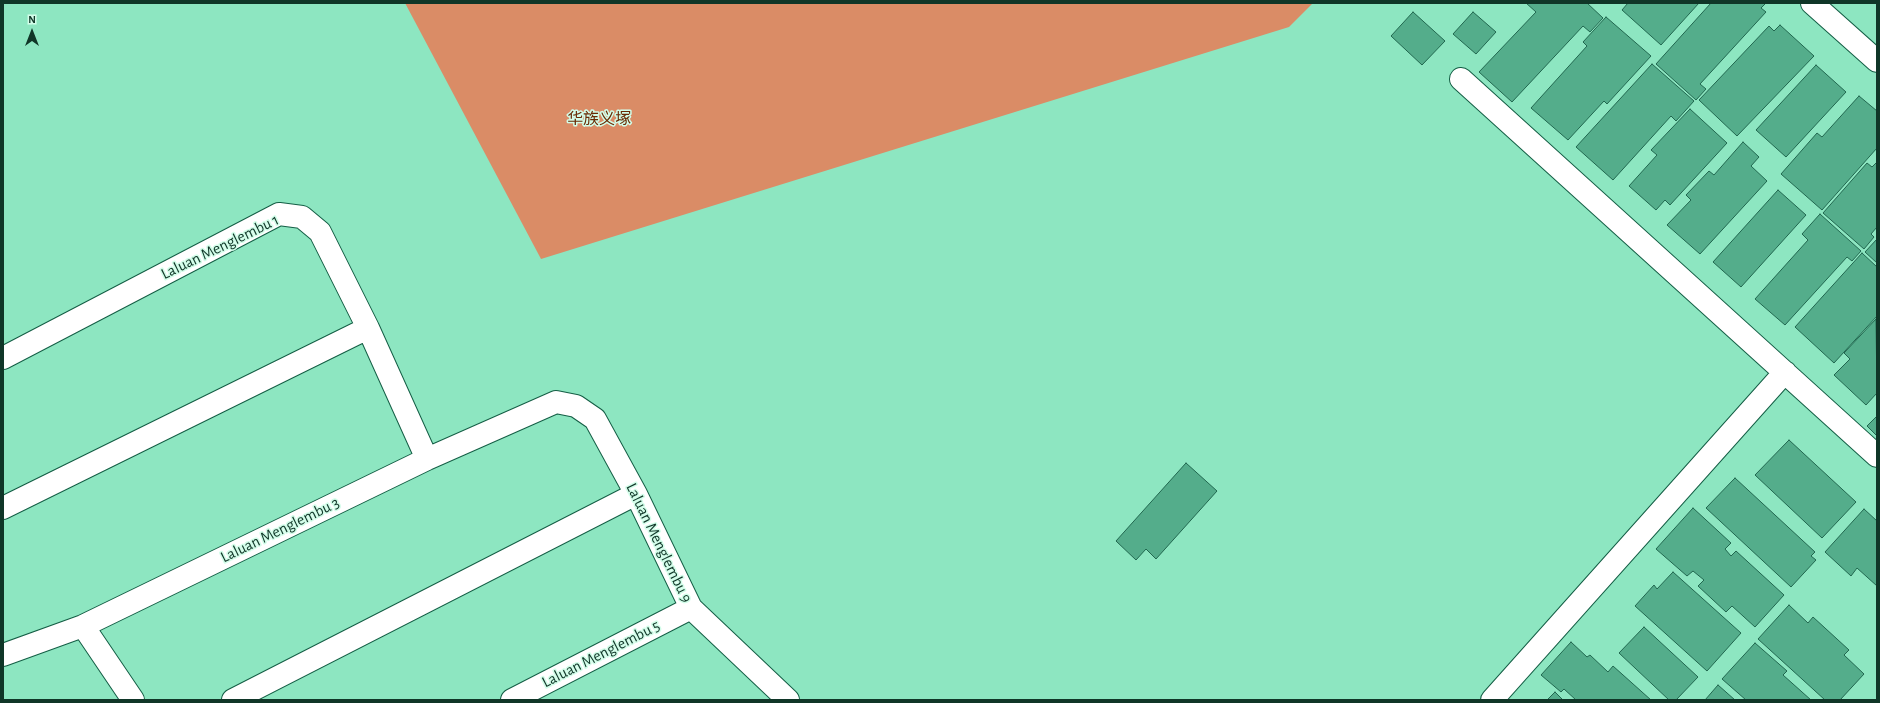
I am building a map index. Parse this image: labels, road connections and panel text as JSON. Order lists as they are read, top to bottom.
{
  "streets": {
    "street": [
      "Laluan Menglembu 1",
      "Laluan Menglembu 3",
      "Laluan Menglembu 9",
      "Laluan Menglembu 5"
    ]
  },
  "crossings": [
    ["Laluan Menglembu 1", "Laluan Menglembu 3"],
    ["Laluan Menglembu 3", "Laluan Menglembu 9"],
    ["Laluan Menglembu 9", "Laluan Menglembu 5"]
  ],
  "parks": ["华族义塚"],
  "north": "top"
}
